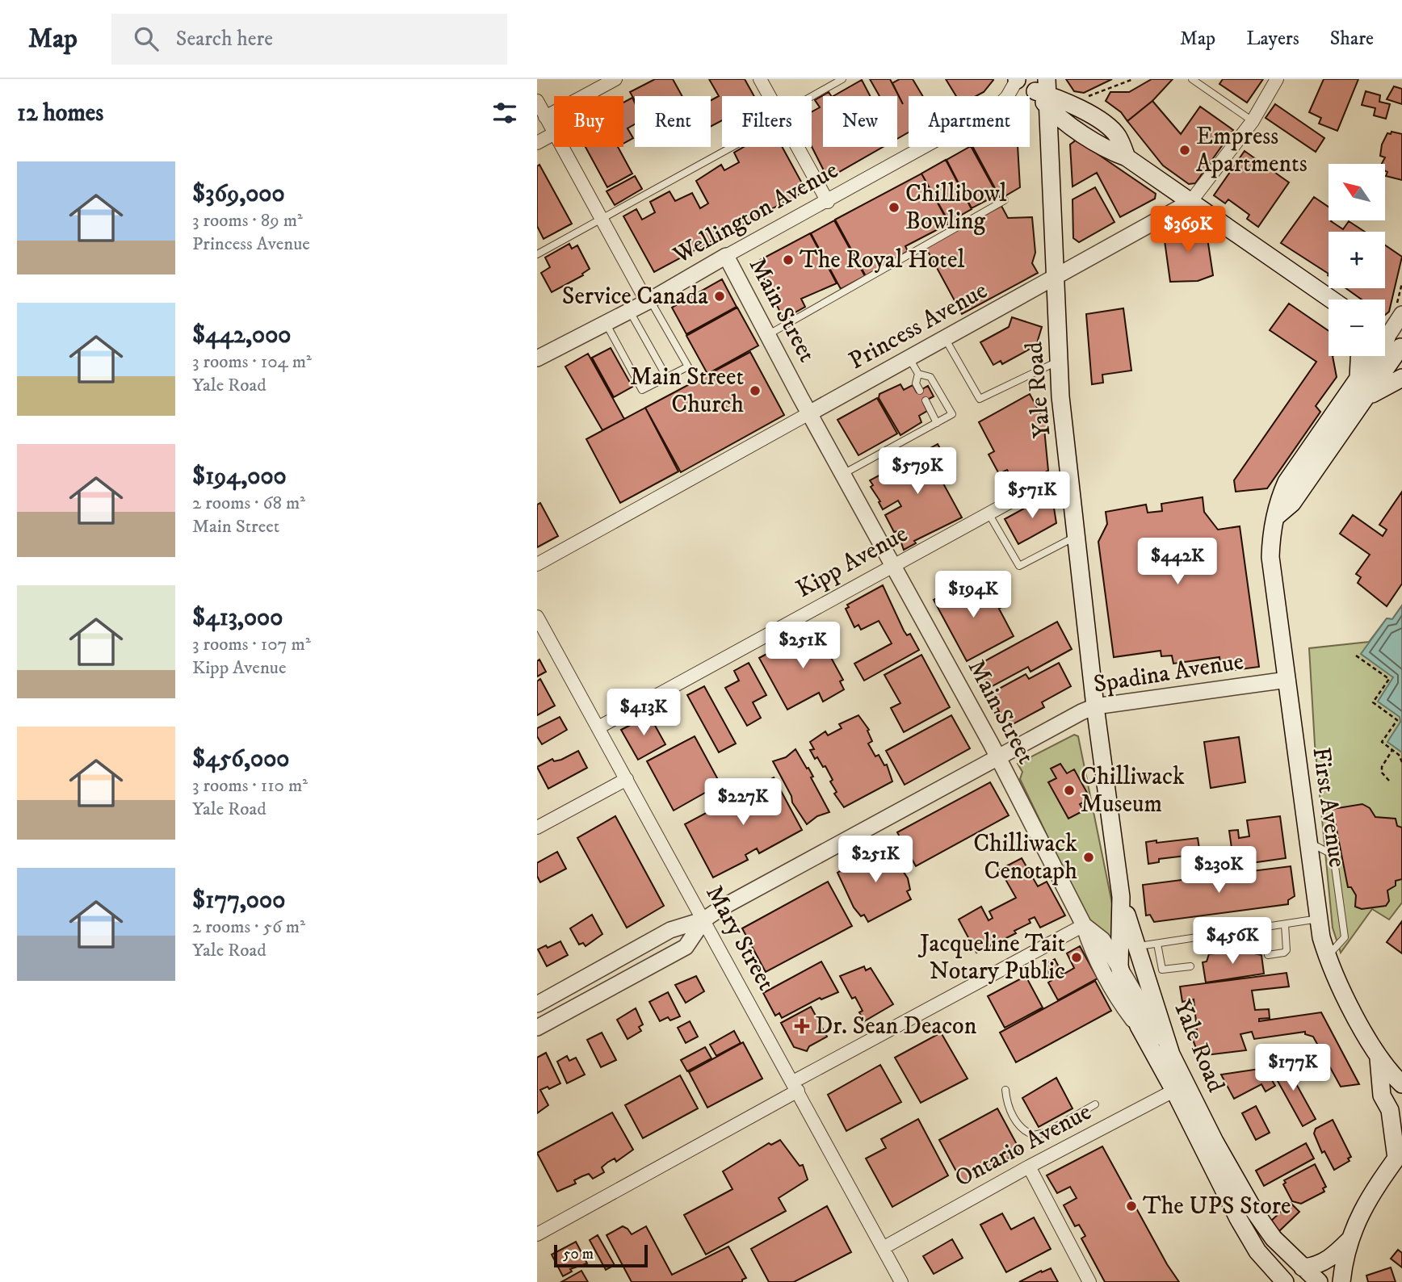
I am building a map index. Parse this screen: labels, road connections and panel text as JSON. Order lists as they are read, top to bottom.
{
  "streets": {
    "main road": ["Yale Road", "First Avenue"],
    "street": [
      "Wellington Avenue",
      "Main Street",
      "Princess Avenue",
      "Kipp Avenue",
      "Spadina Avenue",
      "Mary Street",
      "Ontario Avenue"
    ]
  },
  "crossings": [
    ["Wellington Avenue", "Main Street"],
    ["Main Street", "Princess Avenue"],
    ["Main Street", "Yale Road"],
    ["Main Street", "Kipp Avenue"],
    ["Main Street", "Spadina Avenue"],
    ["Princess Avenue", "Yale Road"],
    ["Yale Road", "Kipp Avenue"],
    ["Yale Road", "Spadina Avenue"],
    ["Yale Road", "Ontario Avenue"],
    ["Kipp Avenue", "Mary Street"],
    ["Spadina Avenue", "First Avenue"],
    ["Spadina Avenue", "Mary Street"],
    ["Mary Street", "Ontario Avenue"]
  ],
  "places": {
    "other": [
      "Empress Apartments",
      "Chillibowl Bowling",
      "The Royal Hotel",
      "Service Canada",
      "Main Street Church",
      "Chilliwack Museum",
      "Chilliwack Cenotaph",
      "Jacqueline Tait Notary Public",
      "The UPS Store"
    ],
    "health": ["Dr. Sean Deacon"]
  },
  "scale_bar": "50 m",
  "north": "top left",
  "page": {
    "header": "Map",
    "search": "Search here",
    "nav": ["Map", "Layers", "Share"],
    "heading": "12 homes",
    "chip": [
      "Buy",
      "Rent",
      "Filters",
      "New",
      "Apartment"
    ],
    "list": [
      {
        "name": "$369,000",
        "note": "3 rooms · 89 m² · Princess Avenue"
      },
      {
        "name": "$442,000",
        "note": "3 rooms · 104 m² · Yale Road"
      },
      {
        "name": "$194,000",
        "note": "2 rooms · 68 m² · Main Street"
      },
      {
        "name": "$413,000",
        "note": "3 rooms · 107 m² · Kipp Avenue"
      },
      {
        "name": "$456,000",
        "note": "3 rooms · 110 m² · Yale Road"
      },
      {
        "name": "$177,000",
        "note": "2 rooms · 56 m² · Yale Road"
      }
    ],
    "map_buttons": ["+", "−"],
    "price": [
      "$369K",
      "$579K",
      "$571K",
      "$442K",
      "$194K",
      "$251K",
      "$413K",
      "$227K",
      "$251K",
      "$230K",
      "$456K",
      "$177K"
    ],
    "scale": "50 m"
  }
}
